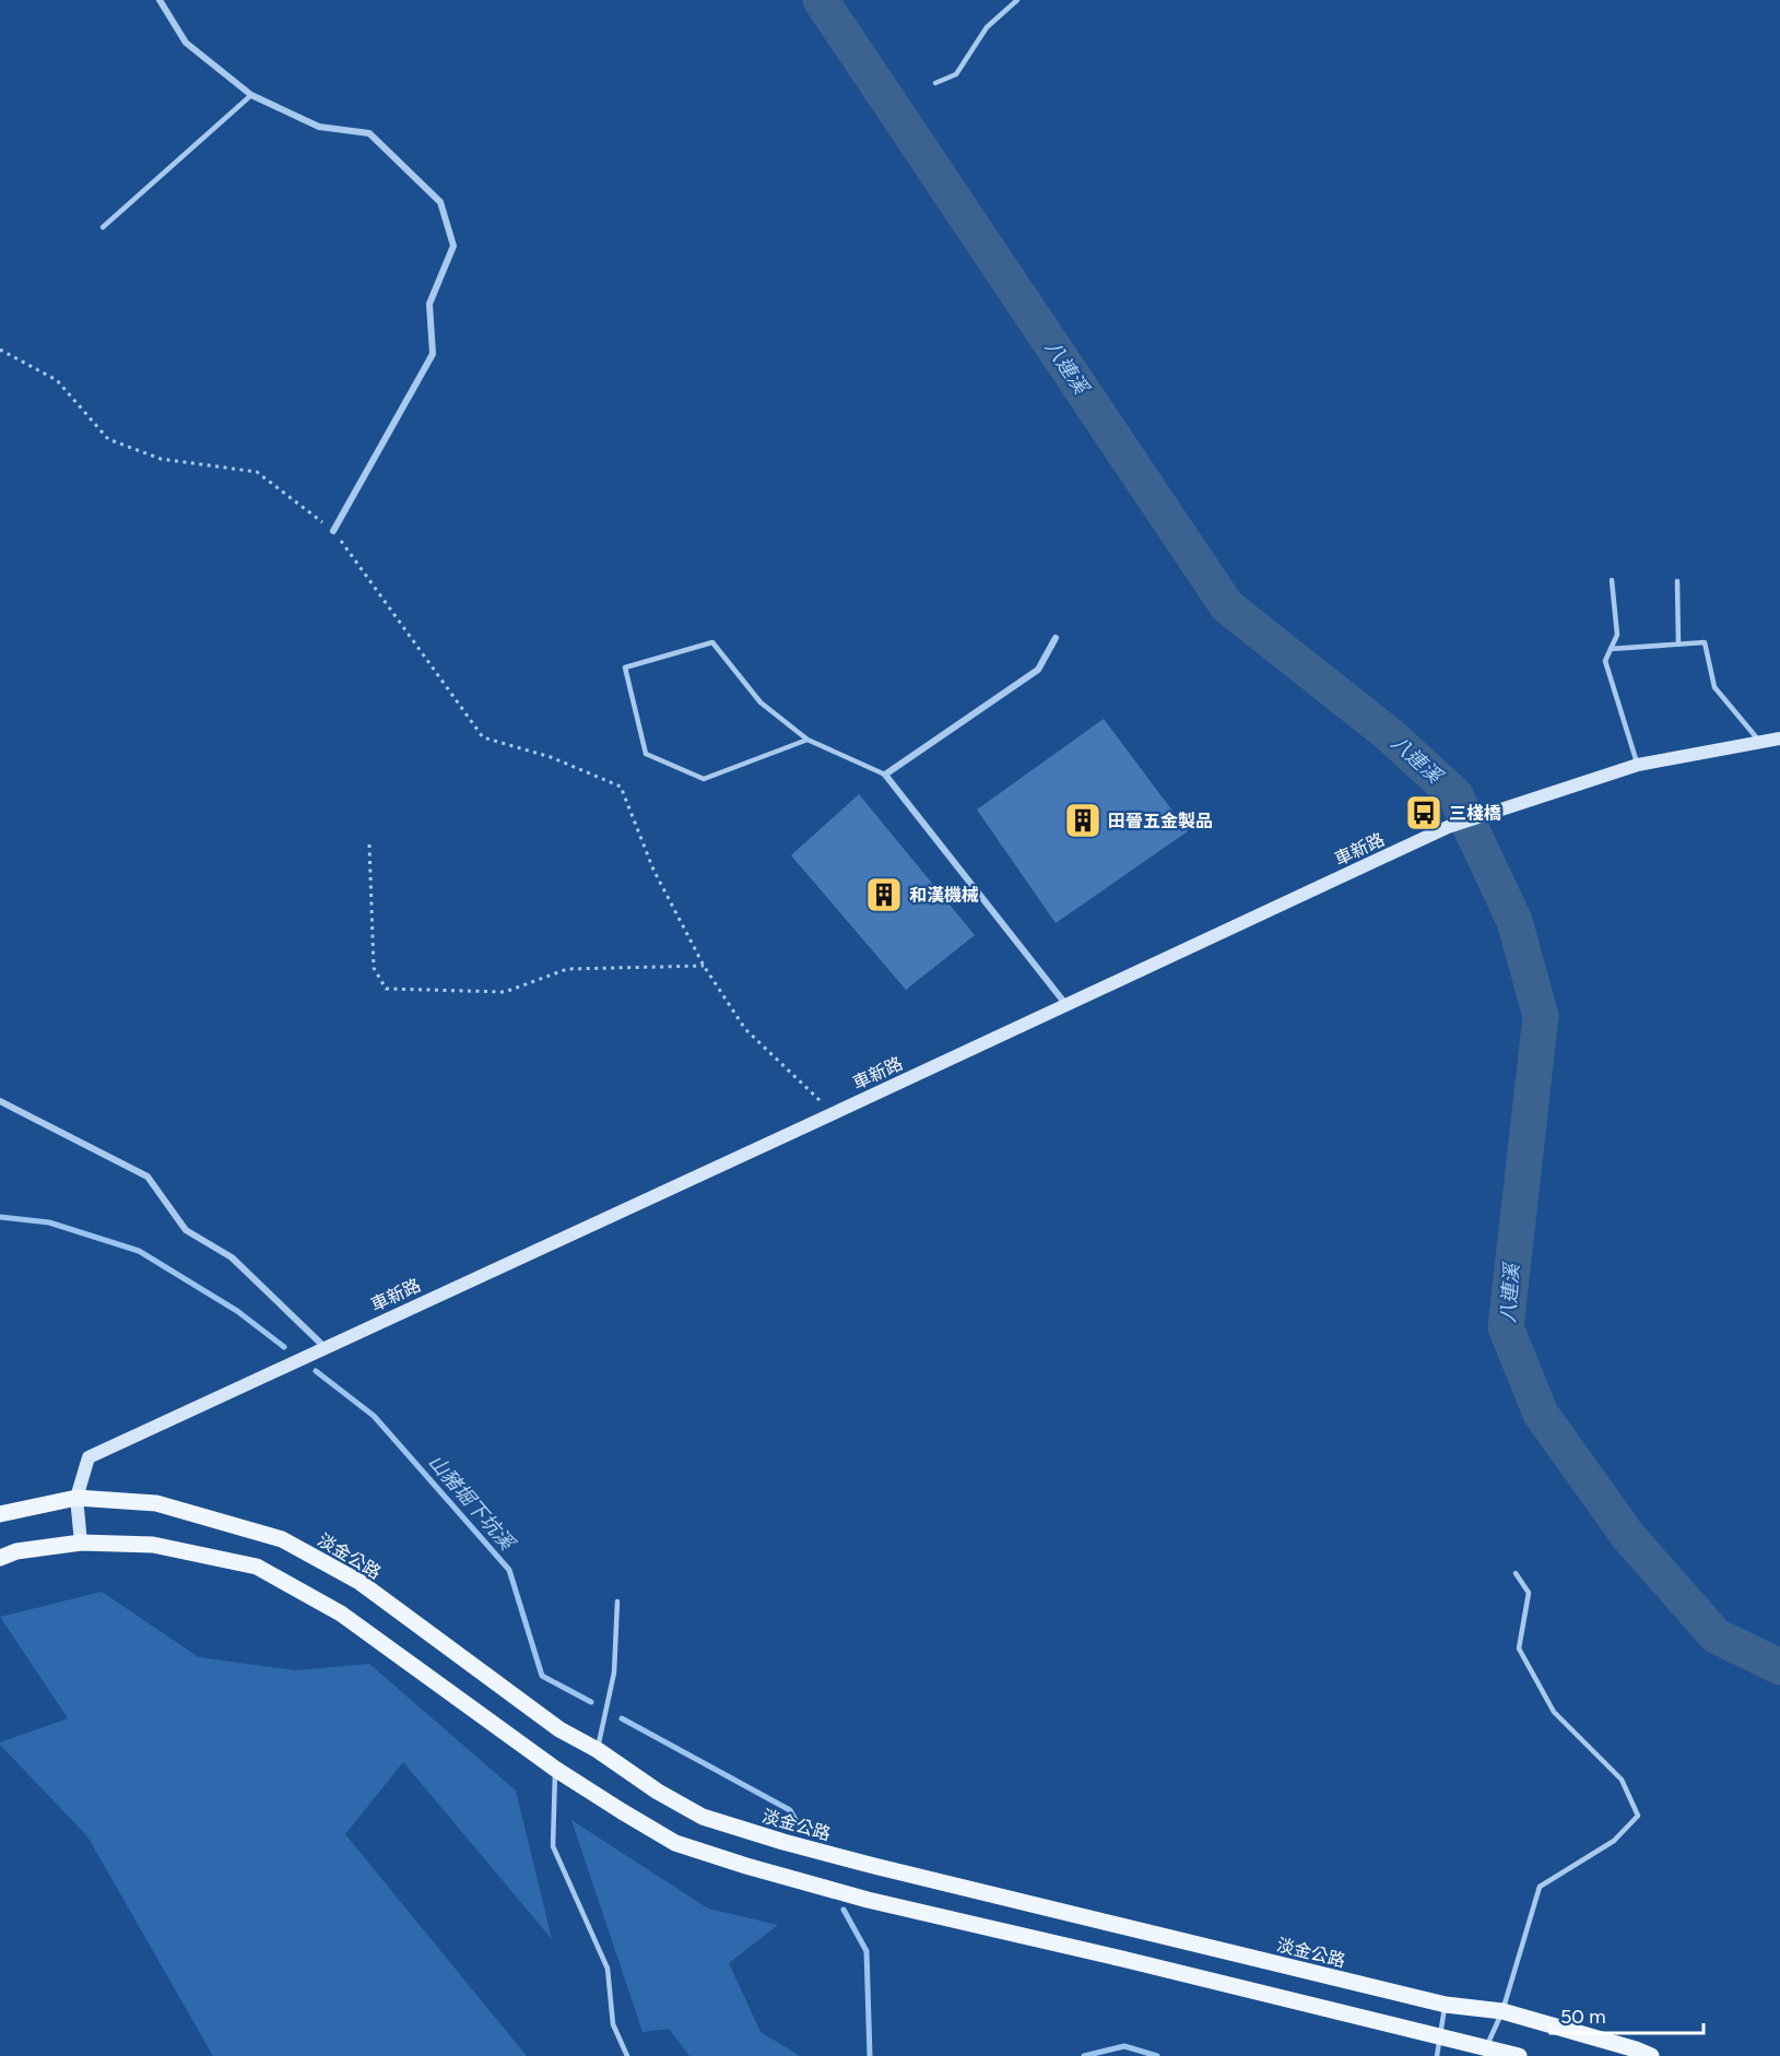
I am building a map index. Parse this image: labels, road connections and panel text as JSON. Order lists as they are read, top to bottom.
{
  "streets": {
    "main road": ["淡金公路"],
    "street": ["車新路"]
  },
  "crossings": [
    ["車新路", "淡金公路"]
  ],
  "water": ["八連溪", "山豬堀下坑溪"],
  "places": {
    "bus stop": ["三棧橋"],
    "building": ["田晉五金製品", "和漢機械"]
  },
  "scale_bar": "50 m"
}
